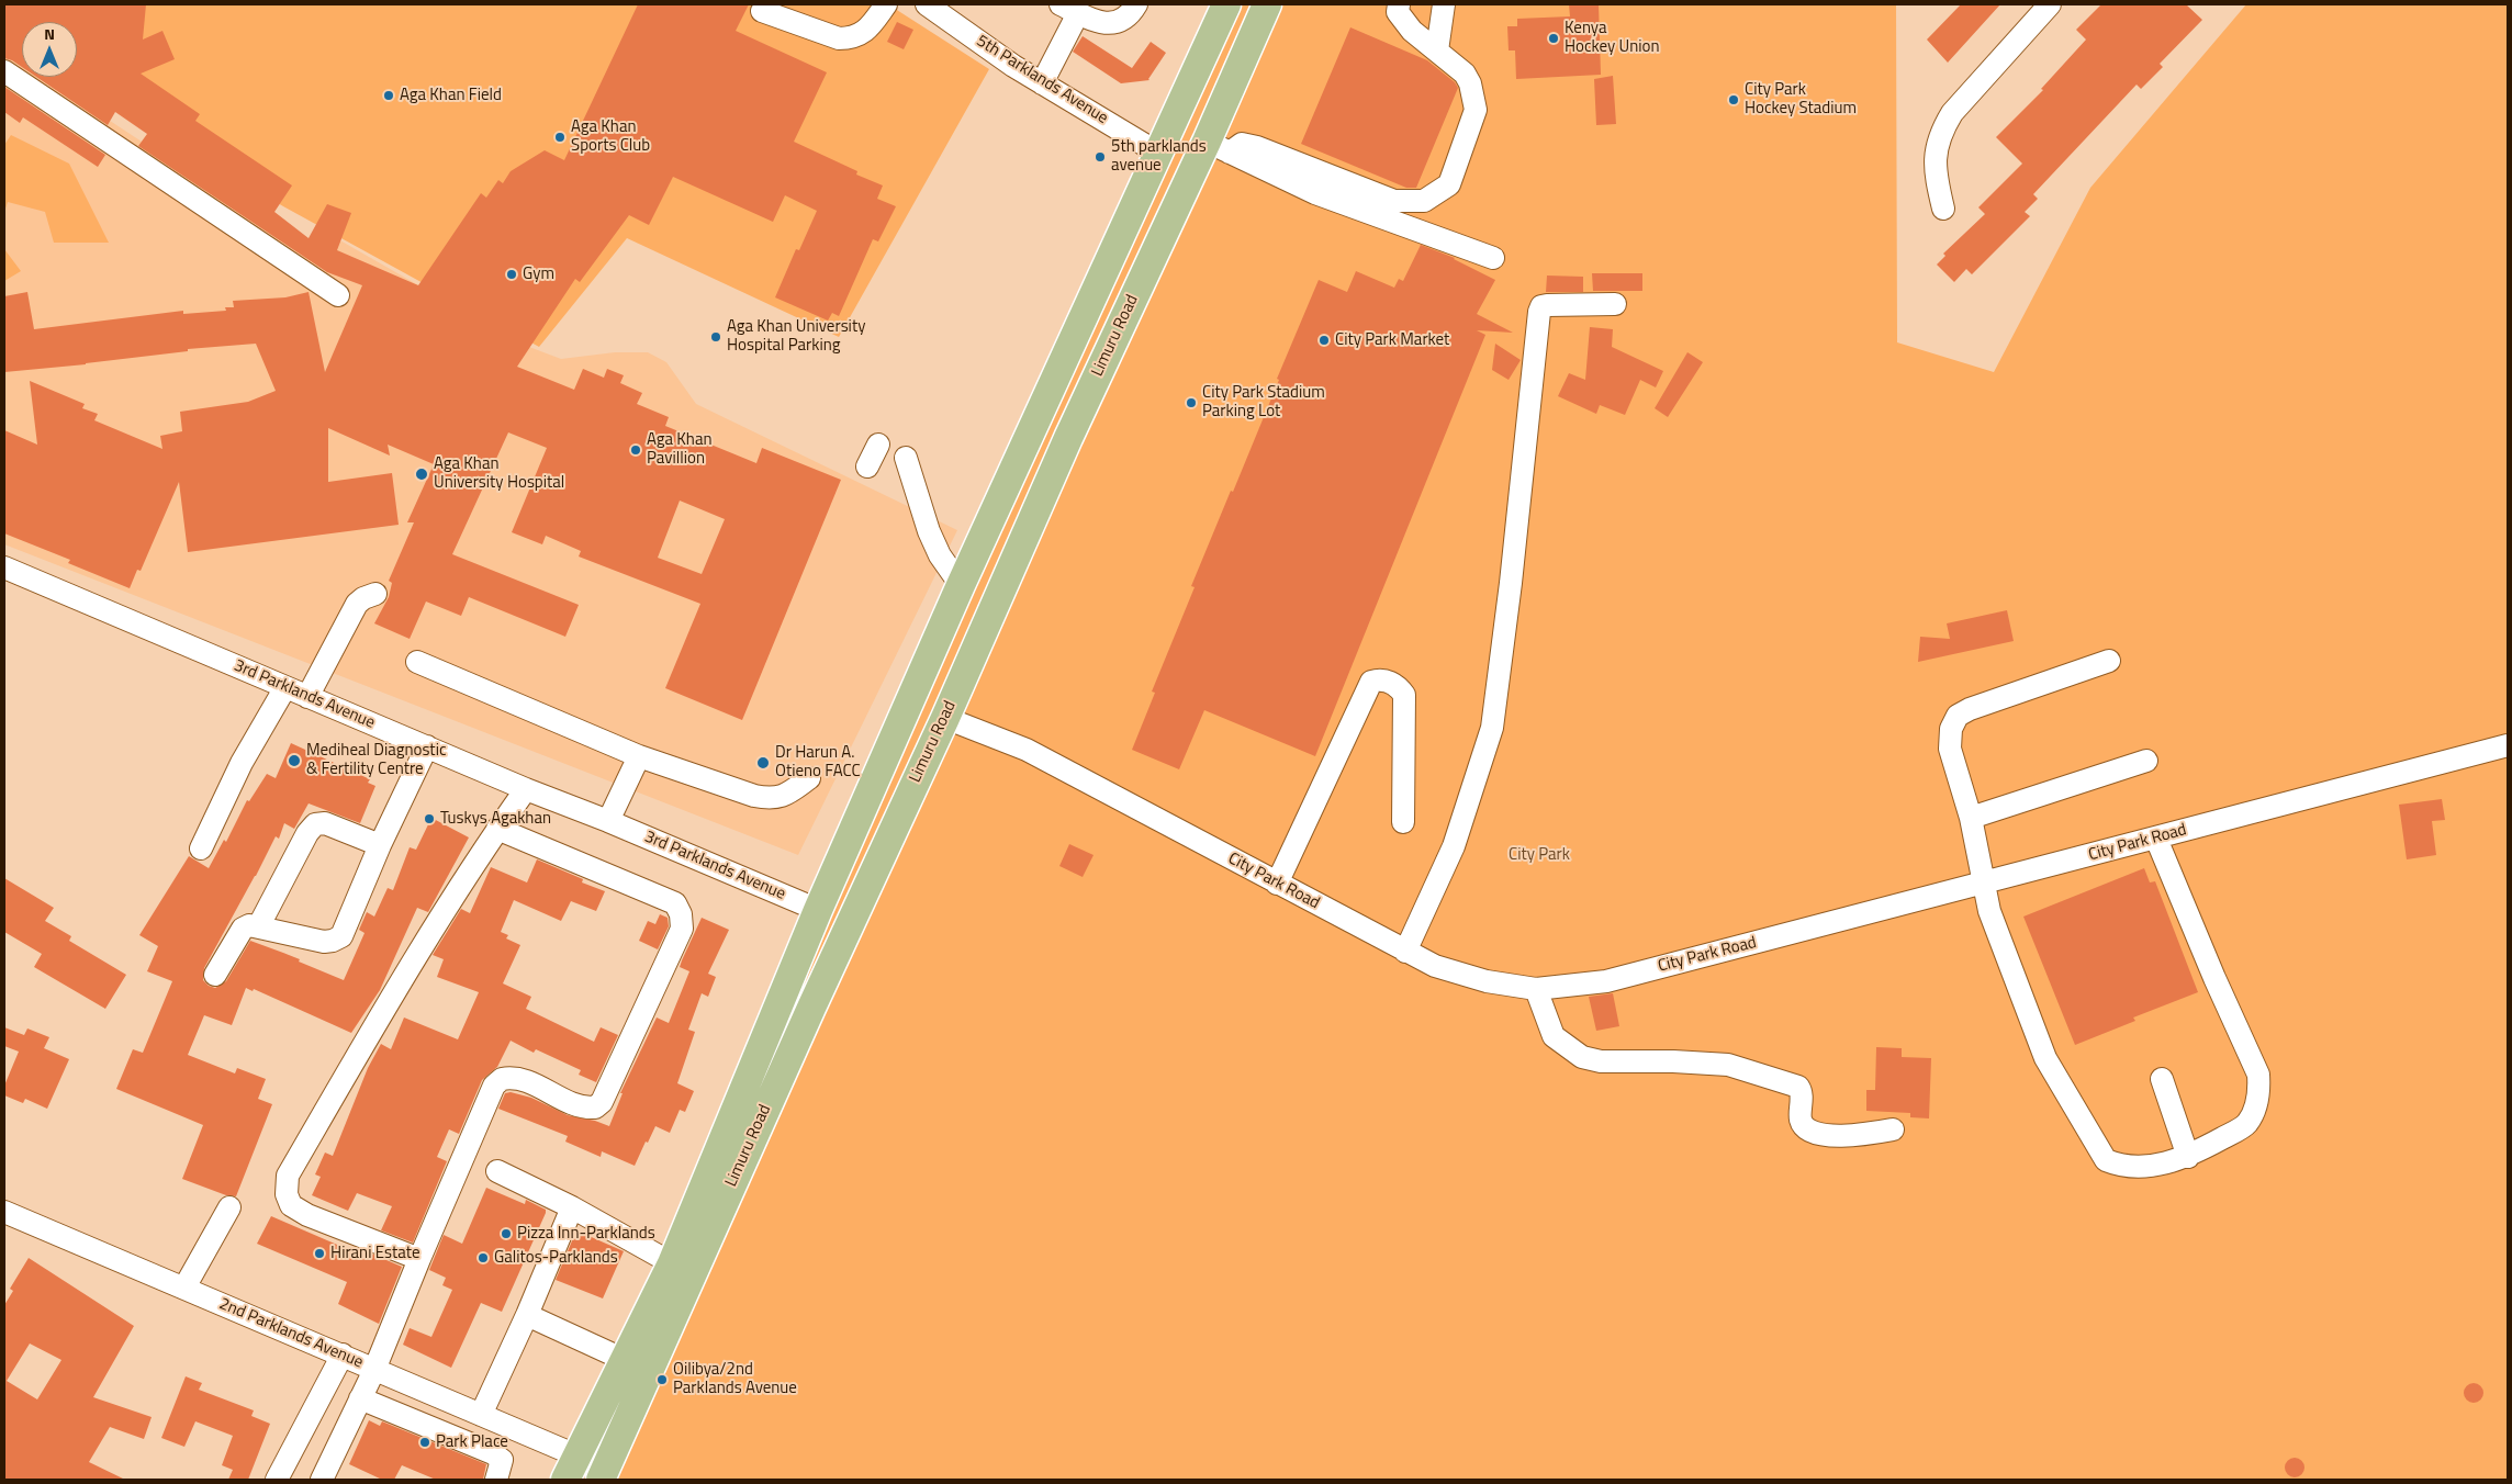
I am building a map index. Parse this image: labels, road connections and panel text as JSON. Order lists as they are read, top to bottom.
{
  "streets": {
    "main road": ["Limuru Road"],
    "street": [
      "5th Parklands Avenue",
      "3rd Parklands Avenue",
      "City Park Road",
      "2nd Parklands Avenue"
    ]
  },
  "crossings": [
    ["5th Parklands Avenue", "Limuru Road"],
    ["Limuru Road", "3rd Parklands Avenue"],
    ["Limuru Road", "City Park Road"],
    ["Limuru Road", "2nd Parklands Avenue"]
  ],
  "parks": ["City Park"],
  "places": [
    "Kenya Hockey Union",
    "Aga Khan Field",
    "City Park Hockey Stadium",
    "Aga Khan Sports Club",
    "5th parklands avenue",
    "Gym",
    "Aga Khan University Hospital Parking",
    "City Park Market",
    "City Park Stadium Parking Lot",
    "Aga Khan Pavillion",
    "Aga Khan University Hospital",
    "Mediheal Diagnostic & Fertility Centre",
    "Dr Harun A. Otieno FACC",
    "Tuskys Agakhan",
    "Pizza Inn-Parklands",
    "Hirani Estate",
    "Galitos-Parklands",
    "Oilibya/2nd Parklands Avenue",
    "Park Place"
  ],
  "north": "top"
}
